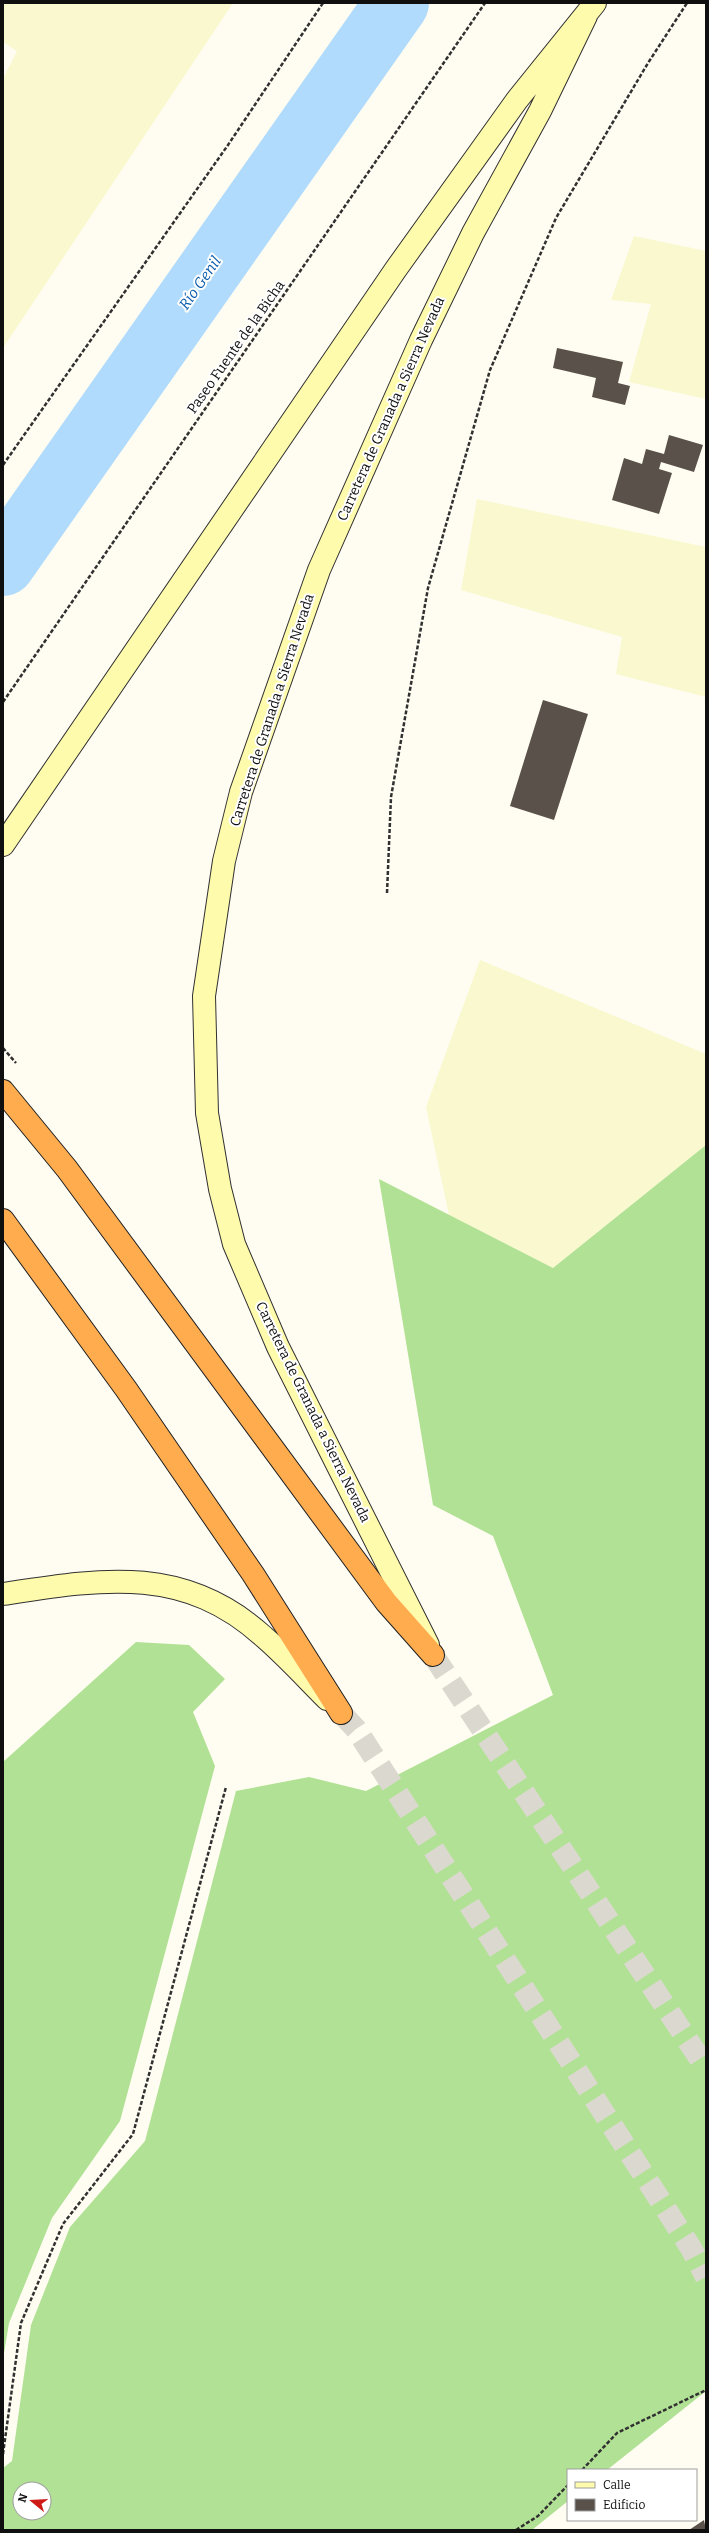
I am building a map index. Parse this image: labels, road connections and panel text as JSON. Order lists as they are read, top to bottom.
{
  "streets": {
    "main road": ["Carretera de Granada a Sierra Nevada"],
    "path": ["Paseo Fuente de la Bicha"]
  },
  "water": ["Río Genil"],
  "legend": ["Calle", "Edificio"],
  "north": "left"
}
